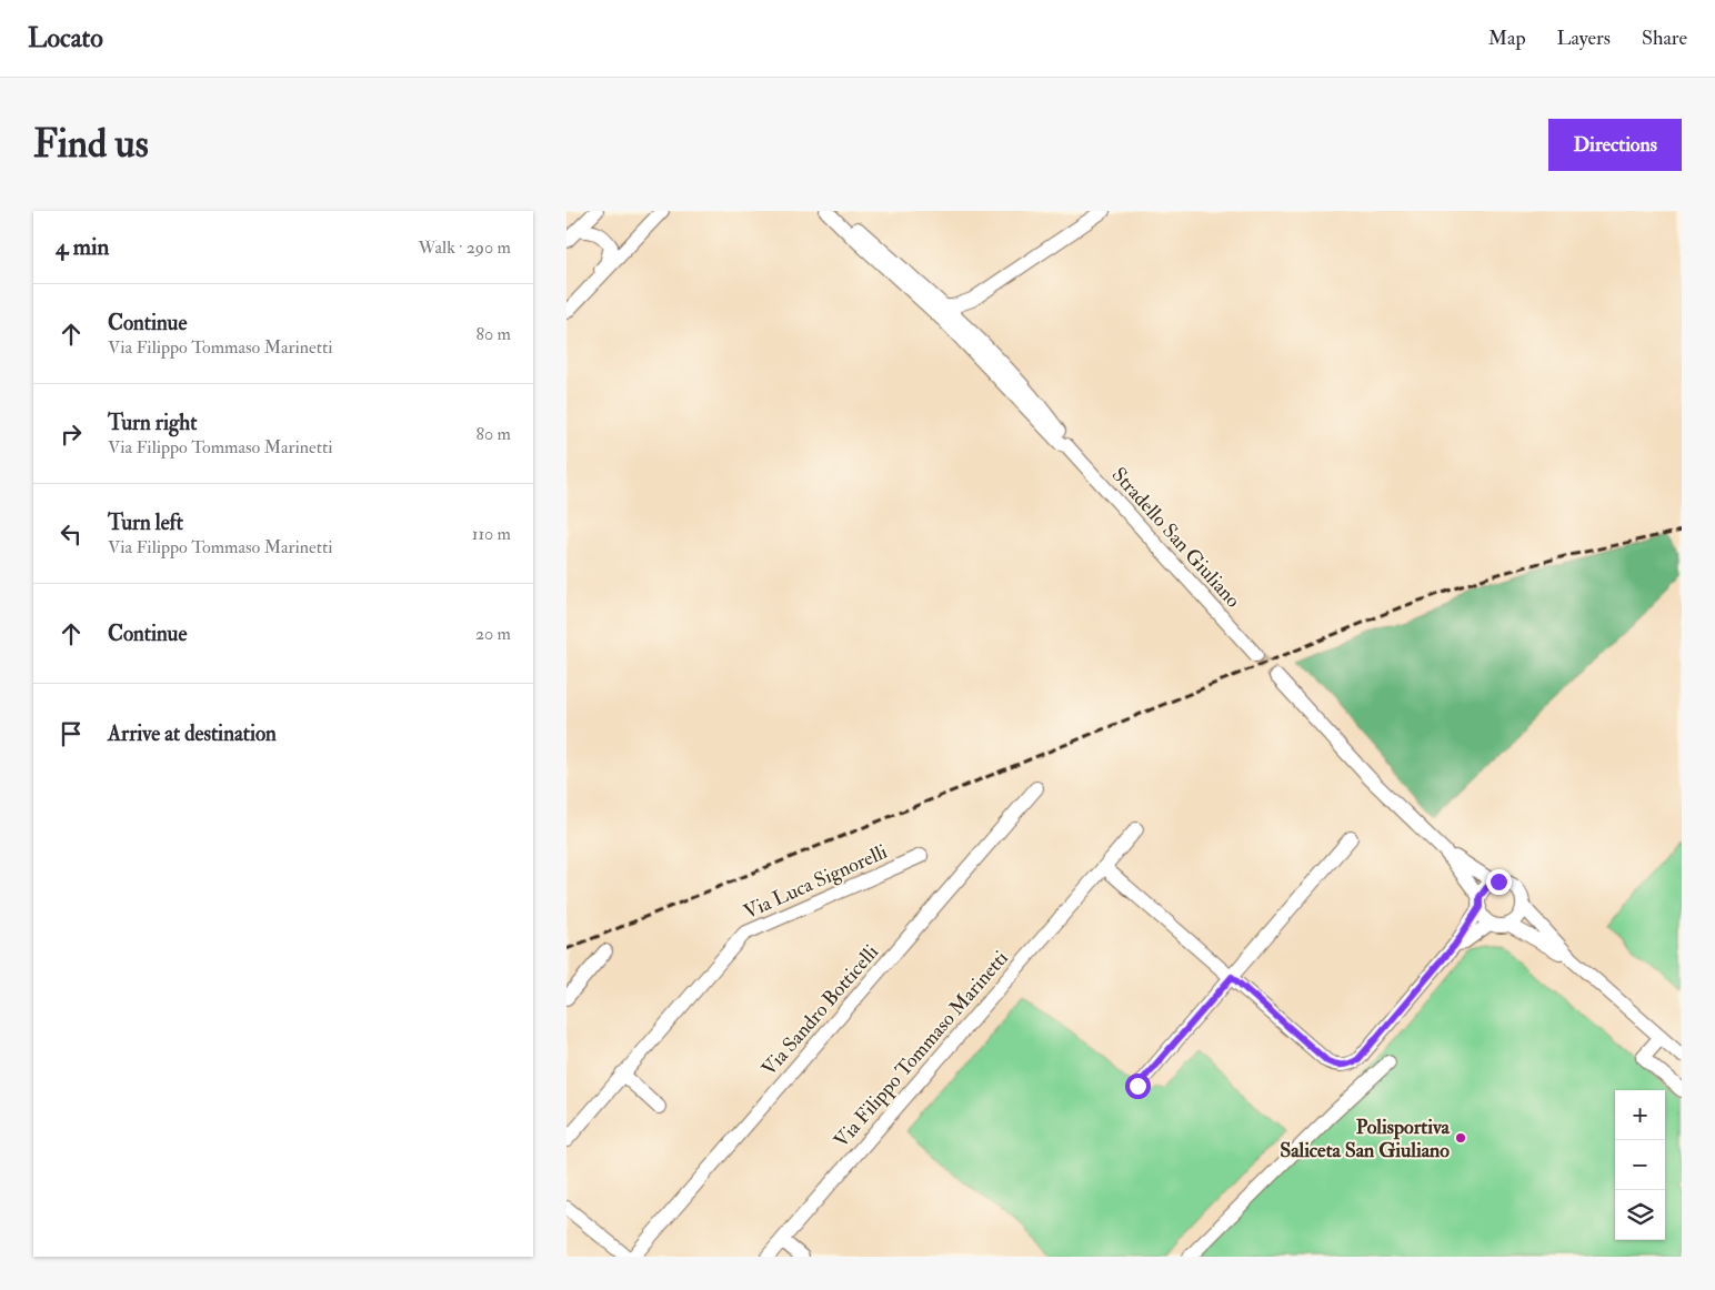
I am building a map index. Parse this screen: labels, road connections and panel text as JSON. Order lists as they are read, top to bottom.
{
  "streets": {
    "street": [
      "Stradello San Giuliano",
      "Via Luca Signorelli",
      "Via Sandro Botticelli",
      "Via Filippo Tommaso Marinetti"
    ]
  },
  "places": ["Polisportiva Saliceta San Giuliano"],
  "page": {
    "header": "Locato",
    "nav": ["Map", "Layers", "Share"],
    "buttons": "Directions",
    "title": "Find us",
    "heading": ["4 min", "Walk · 290 m"],
    "list": [
      ["Continue", "Via Filippo Tommaso Marinetti", "80 m"],
      ["Turn right", "Via Filippo Tommaso Marinetti", "80 m"],
      ["Turn left", "Via Filippo Tommaso Marinetti", "110 m"],
      ["Continue", "20 m"],
      "Arrive at destination"
    ],
    "map_buttons": ["+", "−"]
  }
}
